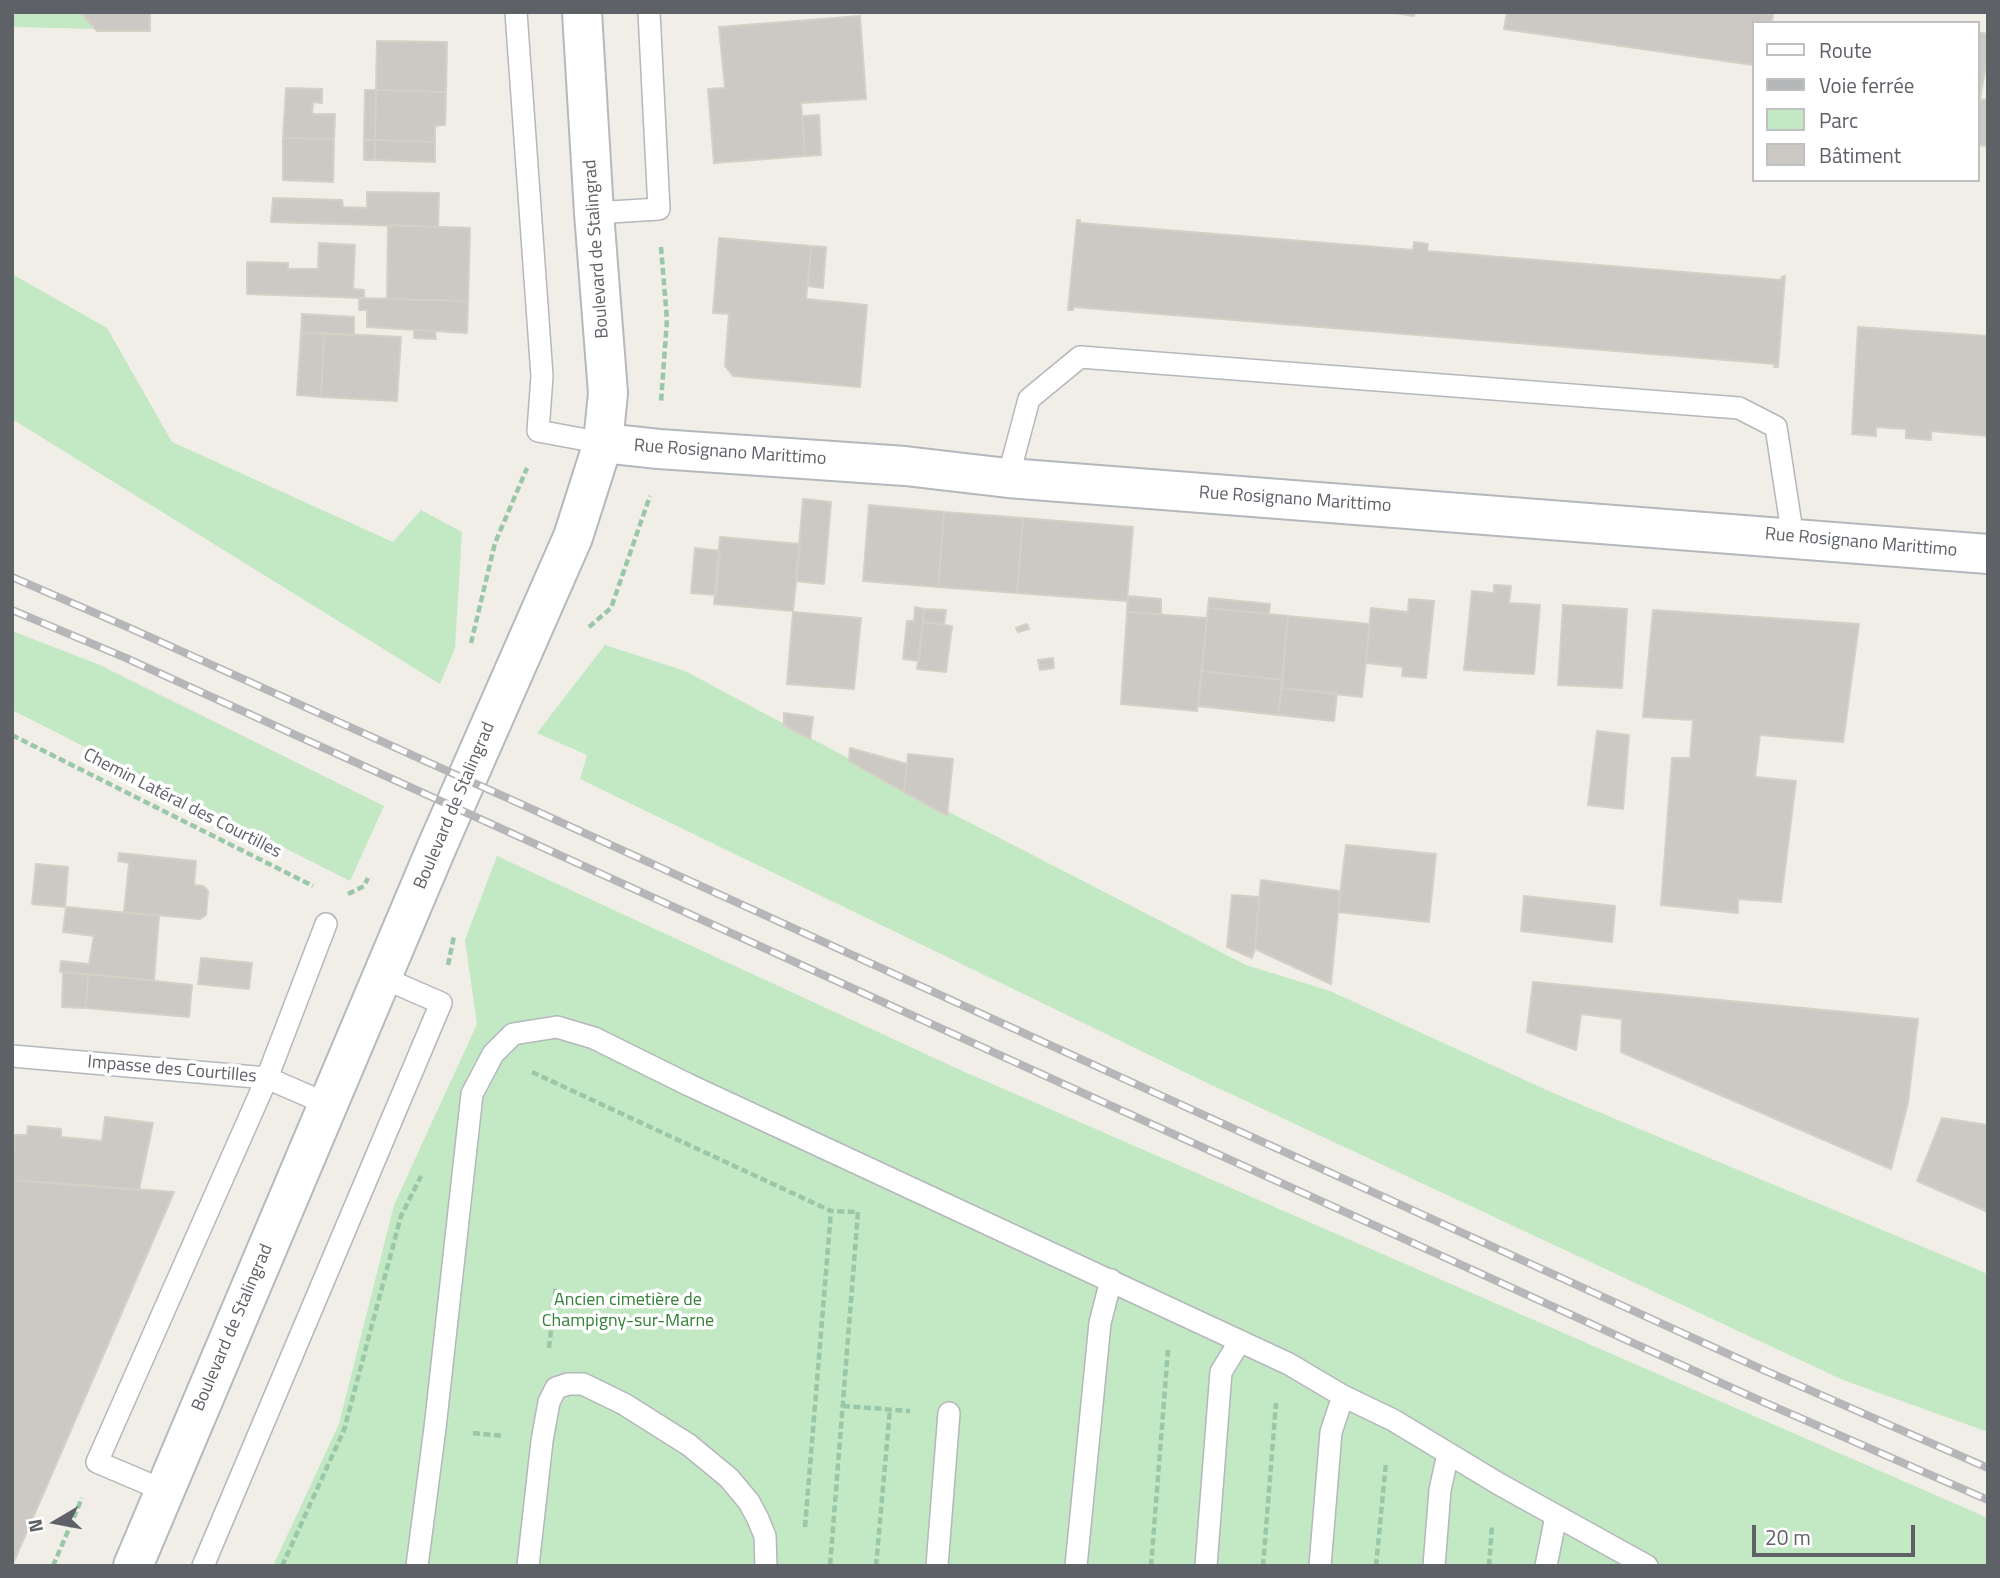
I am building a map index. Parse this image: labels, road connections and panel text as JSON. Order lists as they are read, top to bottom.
{
  "streets": {
    "main road": ["Boulevard de Stalingrad", "Rue Rosignano Marittimo"],
    "lane": ["Impasse des Courtilles"],
    "path": ["Chemin Latéral des Courtilles"]
  },
  "crossings": [
    ["Boulevard de Stalingrad", "Rue Rosignano Marittimo"],
    ["Boulevard de Stalingrad", "Impasse des Courtilles"]
  ],
  "parks": ["Ancien cimetière de Champigny-sur-Marne"],
  "legend": [
    "Route",
    "Voie ferrée",
    "Parc",
    "Bâtiment"
  ],
  "scale_bar": "20 m",
  "north": "left"
}
